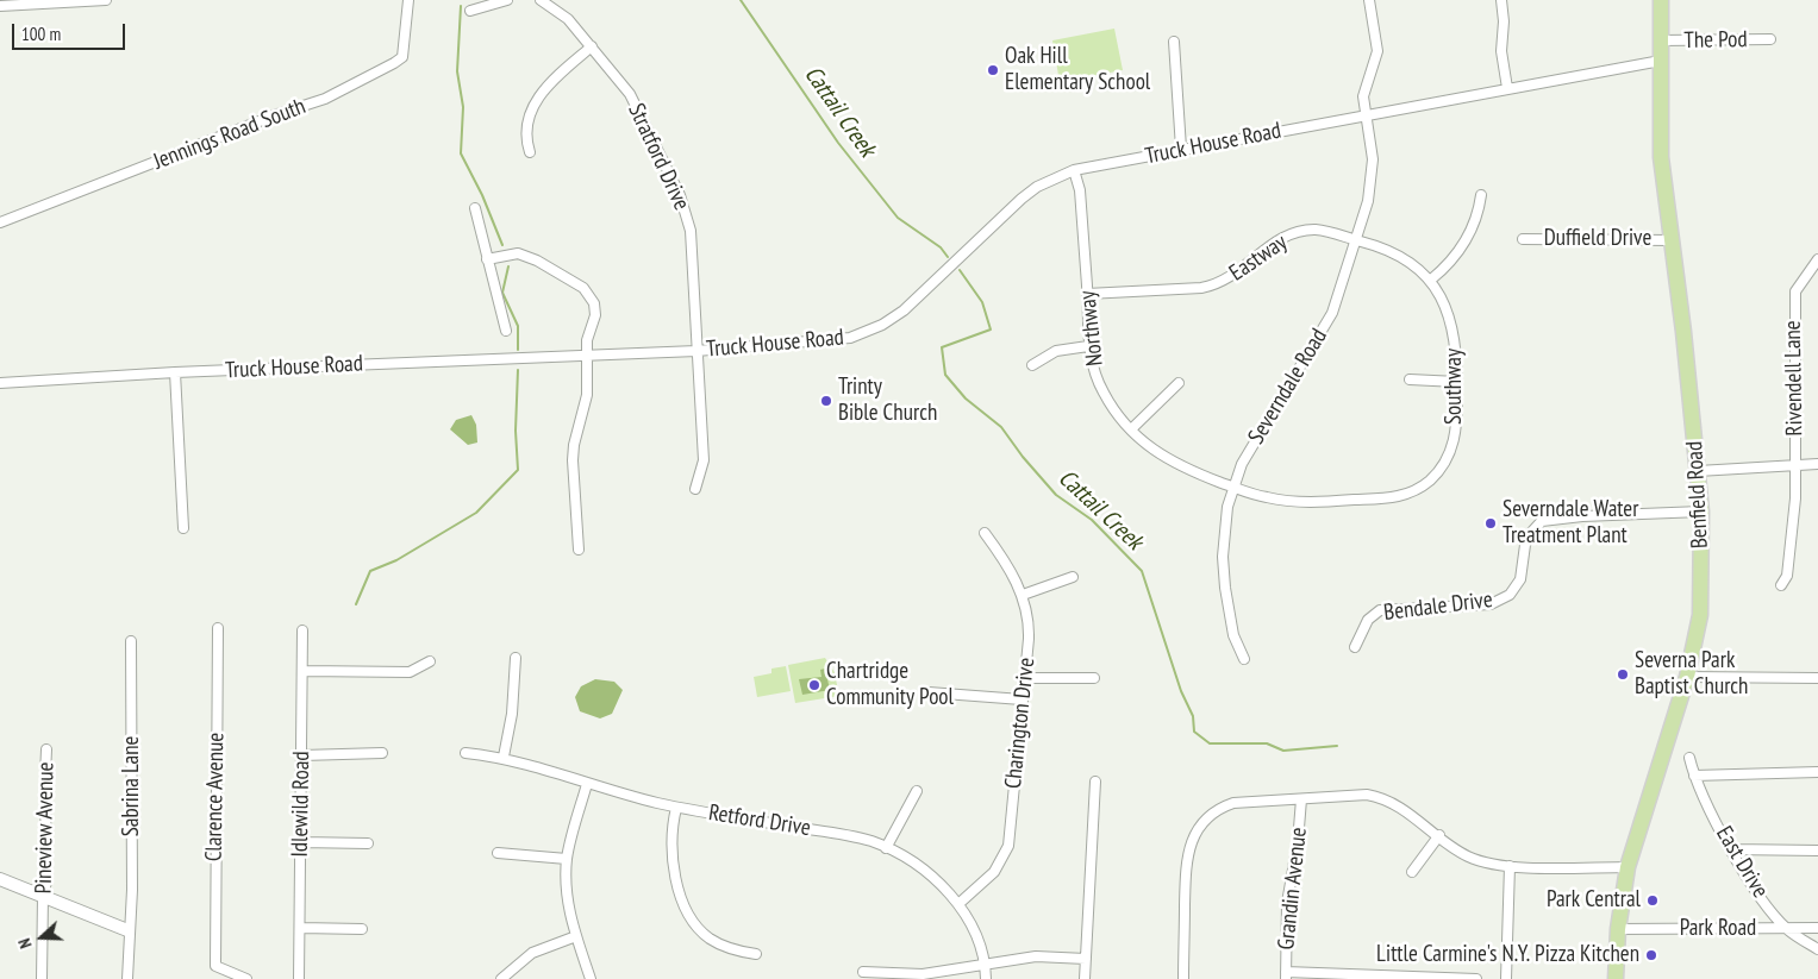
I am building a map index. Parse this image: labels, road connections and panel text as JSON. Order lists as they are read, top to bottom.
{
  "streets": {
    "main road": ["Benfield Road"],
    "street": [
      "The Pod",
      "Jennings Road South",
      "Truck House Road",
      "Stratford Drive",
      "Duffield Drive",
      "Eastway",
      "Northway",
      "Rivendell Lane",
      "Severndale Road",
      "Southway",
      "Bendale Drive",
      "Charington Drive",
      "Sabrina Lane",
      "Clarence Avenue",
      "Idlewild Road",
      "Retford Drive",
      "Pineview Avenue",
      "East Drive",
      "Grandin Avenue",
      "Park Road"
    ]
  },
  "crossings": [
    ["The Pod", "Benfield Road"],
    ["Truck House Road", "Stratford Drive"],
    ["Truck House Road", "Northway"],
    ["Truck House Road", "Severndale Road"],
    ["Truck House Road", "Benfield Road"],
    ["Duffield Drive", "Benfield Road"],
    ["Eastway", "Northway"],
    ["Eastway", "Severndale Road"],
    ["Eastway", "Southway"],
    ["Northway", "Severndale Road"],
    ["Northway", "Southway"],
    ["Severndale Road", "Southway"],
    ["Benfield Road", "Bendale Drive"],
    ["Benfield Road", "Park Road"],
    ["Charington Drive", "Retford Drive"],
    ["East Drive", "Park Road"]
  ],
  "water": ["Cattail Creek"],
  "places": [
    "Oak Hill Elementary School",
    "Trinty Bible Church",
    "Severndale Water Treatment Plant",
    "Severna Park Baptist Church",
    "Chartridge Community Pool",
    "Park Central",
    "Little Carmine's N.Y. Pizza Kitchen"
  ],
  "scale_bar": "100 m",
  "north": "left"
}
